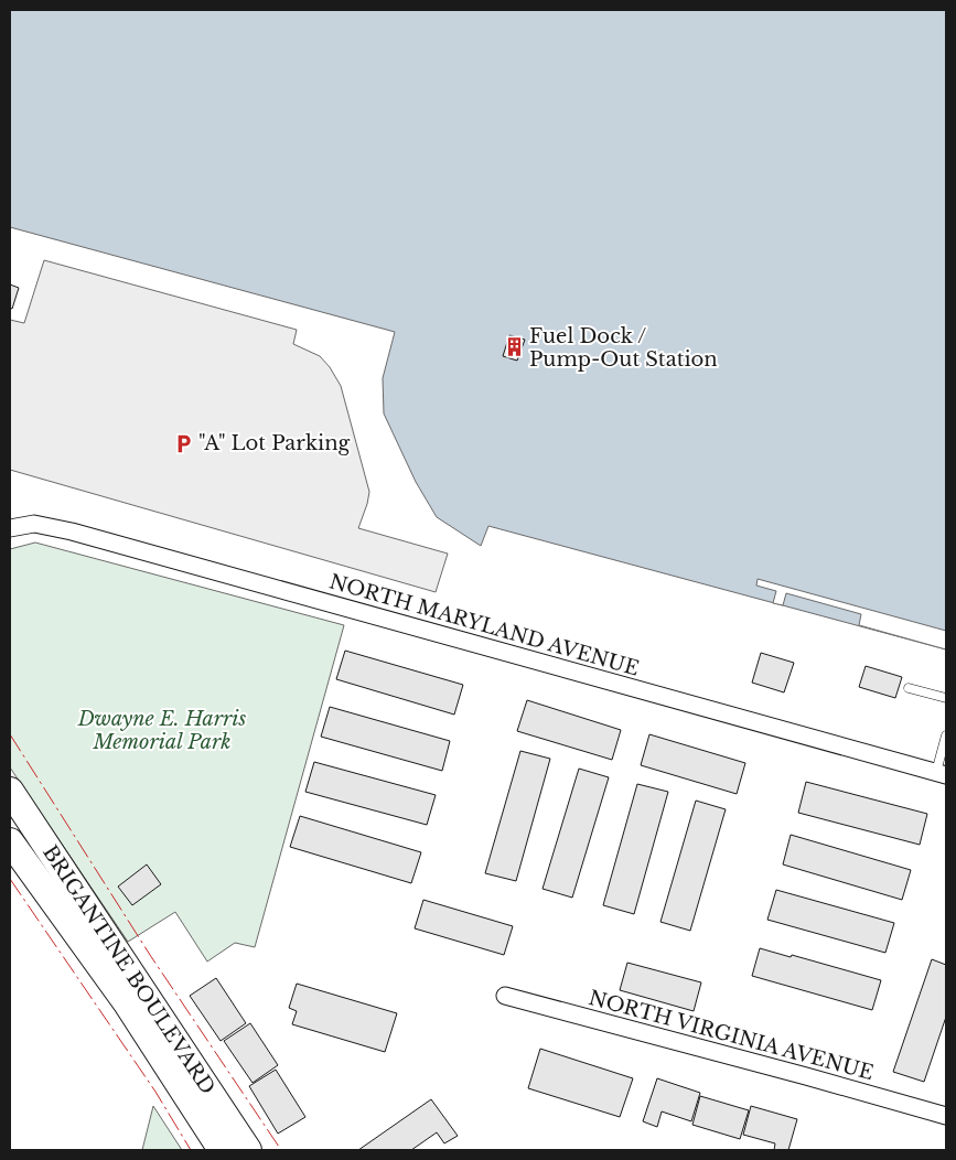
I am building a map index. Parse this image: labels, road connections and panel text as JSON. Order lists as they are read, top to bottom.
{
  "streets": {
    "main road": ["BRIGANTINE BOULEVARD"],
    "street": ["NORTH MARYLAND AVENUE", "NORTH VIRGINIA AVENUE"]
  },
  "parks": ["Dwayne E. Harris Memorial Park"],
  "places": {
    "building": ["Fuel Dock / Pump-Out Station"],
    "parking": ["\"A\" Lot Parking"]
  }
}
